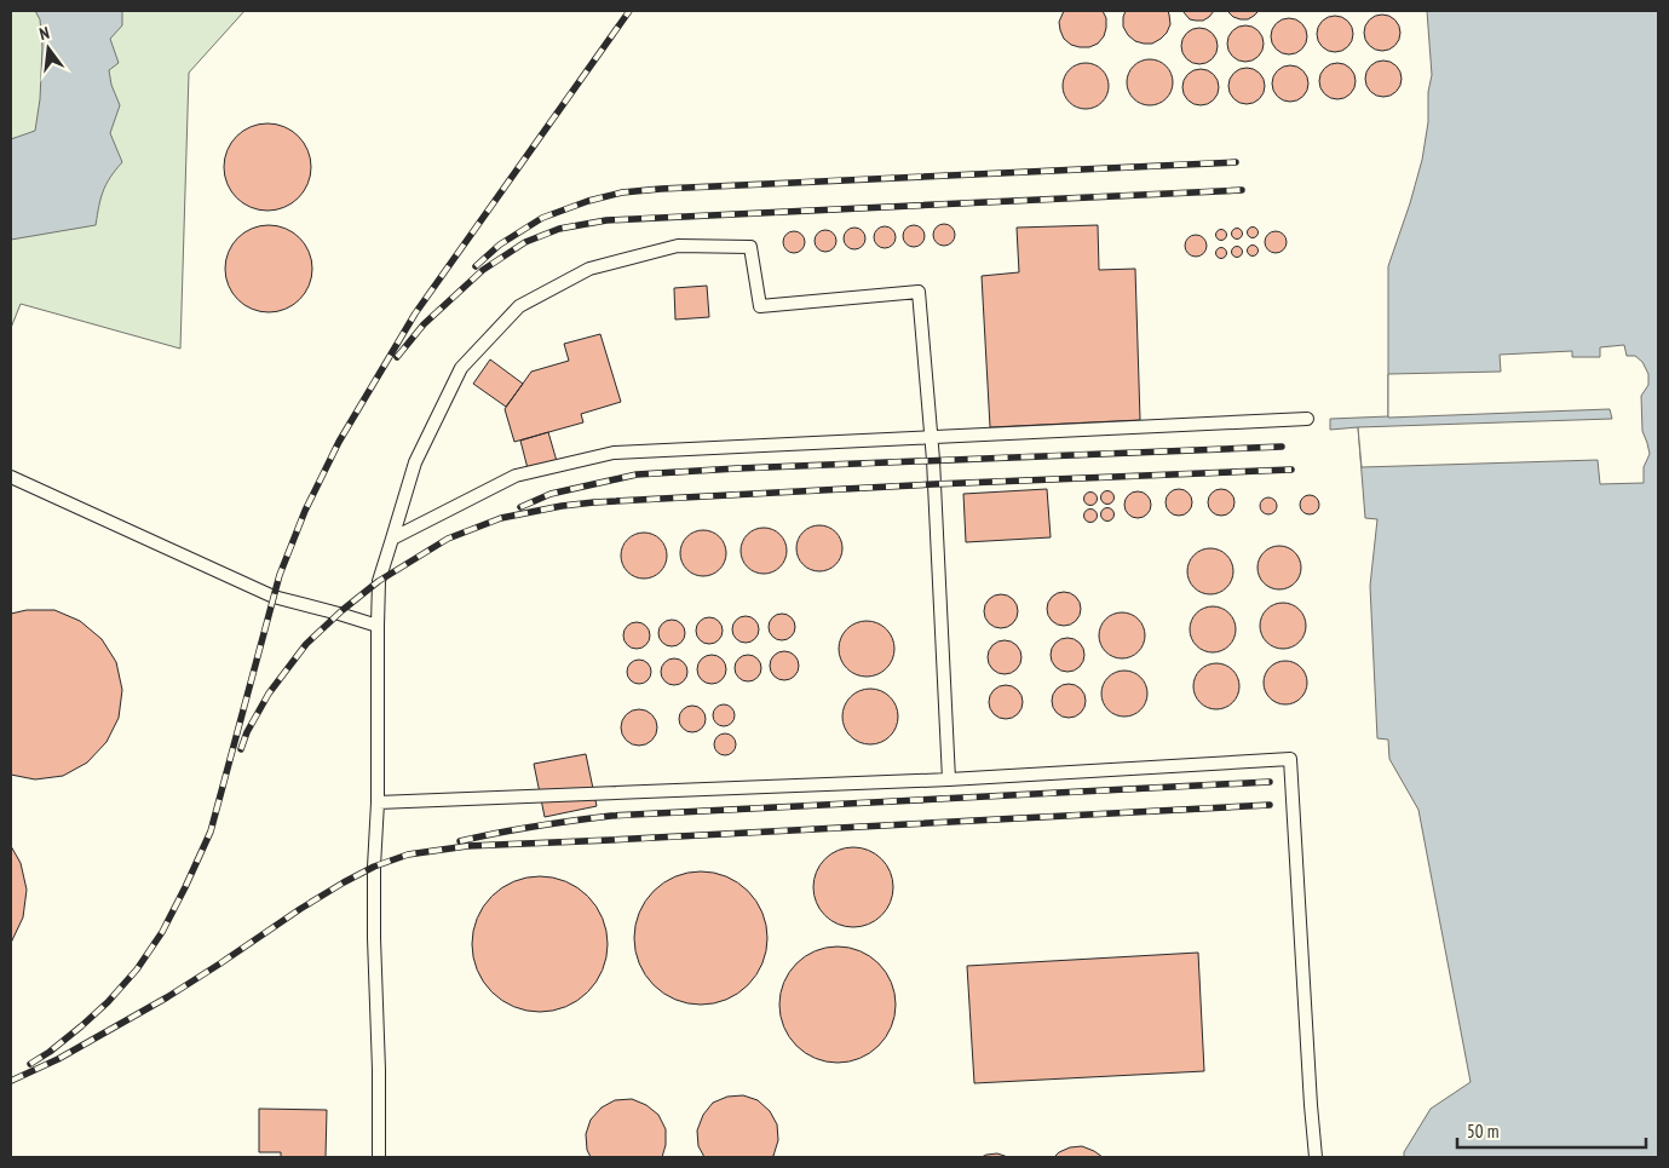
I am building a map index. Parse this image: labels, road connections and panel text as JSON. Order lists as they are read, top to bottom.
{
  "scale_bar": "50 m",
  "north": "top"
}
